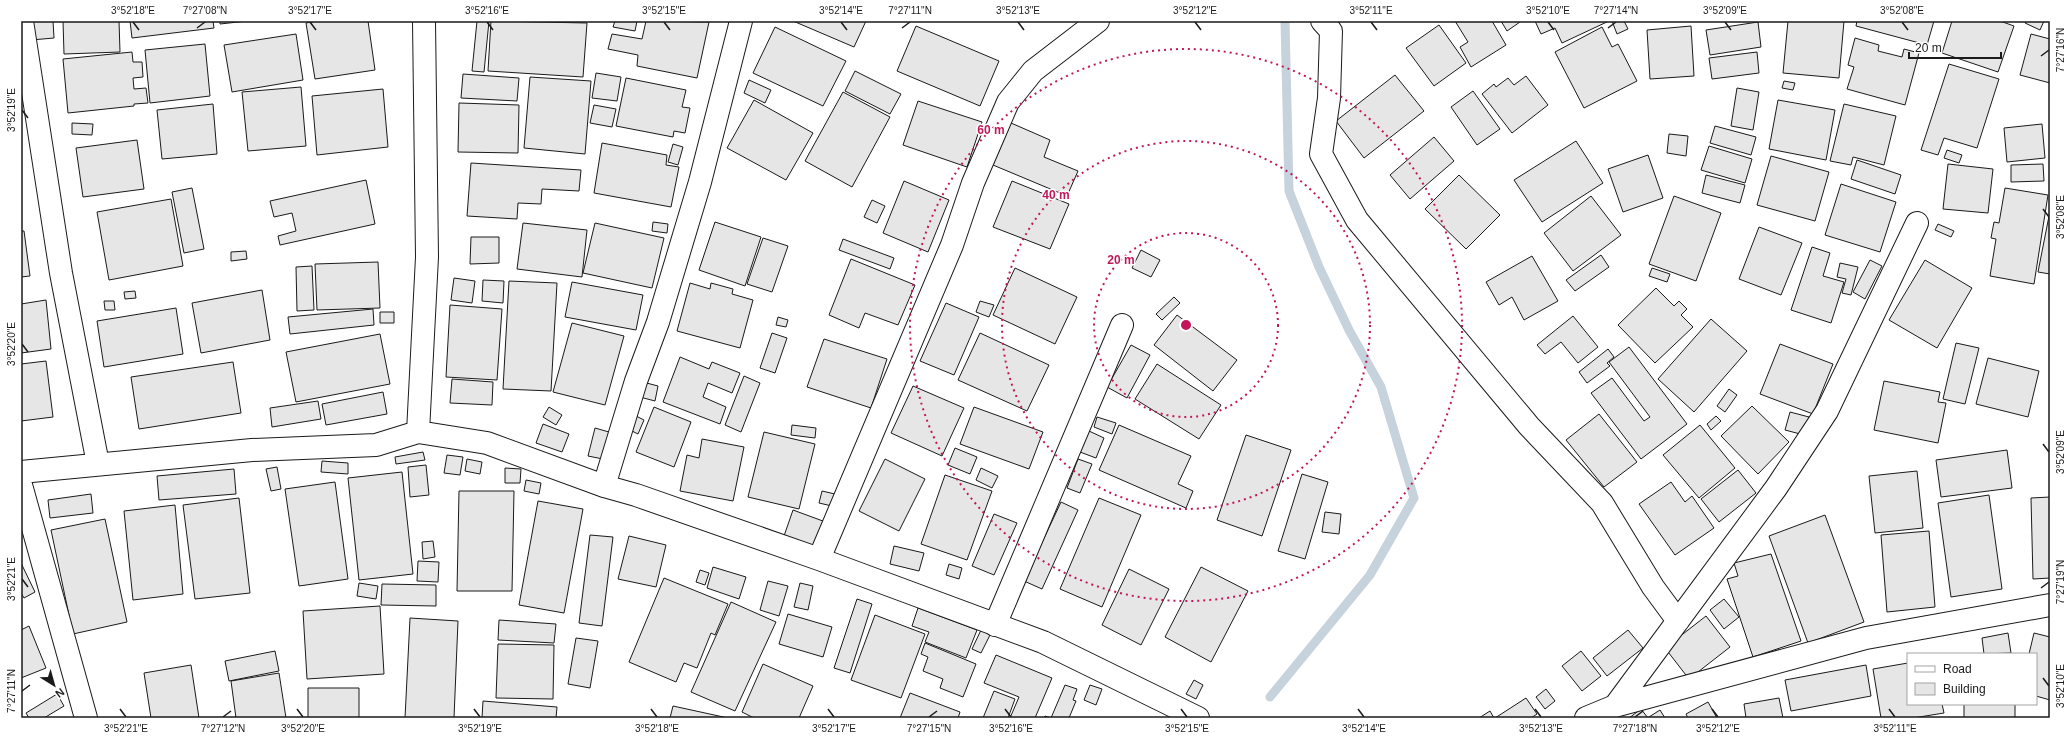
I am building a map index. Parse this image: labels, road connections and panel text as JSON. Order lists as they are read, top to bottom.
{
  "legend": ["Road", "Building"],
  "scale_bar": "20 m",
  "north": "bottom right",
  "coordinates": [
    "3°52'18\"E",
    "7°27'08\"N",
    "3°52'17\"E",
    "3°52'16\"E",
    "3°52'15\"E",
    "3°52'14\"E",
    "7°27'11\"N",
    "3°52'13\"E",
    "3°52'12\"E",
    "3°52'11\"E",
    "3°52'10\"E",
    "7°27'14\"N",
    "3°52'09\"E",
    "3°52'08\"E",
    "7°27'16\"N",
    "3°52'19\"E",
    "3°52'20\"E",
    "3°52'21\"E",
    "7°27'19\"N",
    "7°27'12\"N",
    "7°27'15\"N",
    "7°27'18\"N"
  ],
  "rings": ["60 m", "40 m", "20 m"]
}
